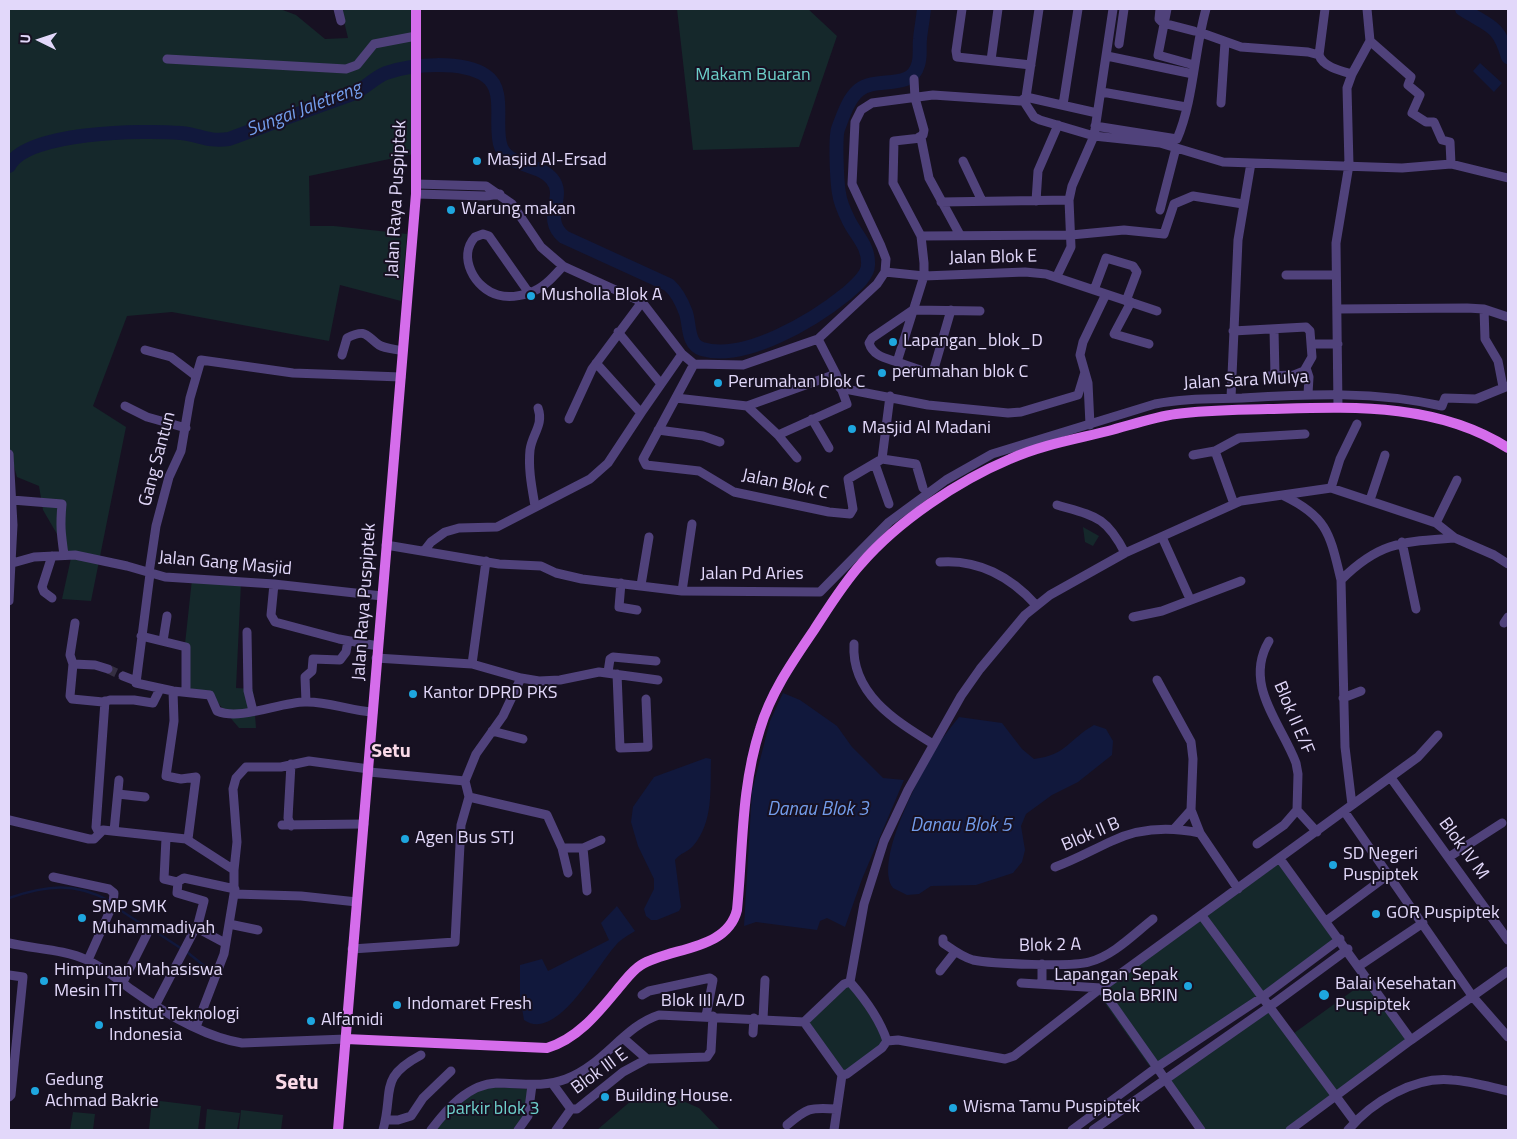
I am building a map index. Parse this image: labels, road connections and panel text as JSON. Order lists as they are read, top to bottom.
{
  "streets": {
    "main road": ["Jalan Raya Puspiptek"],
    "street": [
      "Jalan Blok E",
      "Jalan Sara Mulya",
      "Gang Santun",
      "Jalan Blok C",
      "Jalan Gang Masjid",
      "Jalan Pd Aries",
      "Blok II E/F",
      "Blok II B",
      "Blok IV M",
      "Blok 2 A",
      "Blok III A/D",
      "Blok III E"
    ]
  },
  "crossings": [
    ["Jalan Raya Puspiptek", "Gang Santun"],
    ["Jalan Raya Puspiptek", "Jalan Gang Masjid"],
    ["Jalan Raya Puspiptek", "Jalan Pd Aries"],
    ["Jalan Sara Mulya", "Jalan Pd Aries"],
    ["Gang Santun", "Jalan Gang Masjid"],
    ["Blok III A/D", "Blok III E"]
  ],
  "districts": ["Setu", "Setu"],
  "water": ["Sungai Jaletreng", "Danau Blok 3", "Danau Blok 5"],
  "parks": ["Makam Buaran", "parkir blok 3"],
  "places": [
    "Masjid Al-Ersad",
    "Warung makan",
    "Musholla Blok A",
    "Lapangan_blok_D",
    "perumahan blok C",
    "Perumahan blok C",
    "Masjid Al Madani",
    "Kantor DPRD PKS",
    "Agen Bus STJ",
    "SD Negeri Puspiptek",
    "GOR Puspiptek",
    "SMP SMK Muhammadiyah",
    "Himpunan Mahasiswa Mesin ITI",
    "Lapangan Sepak Bola BRIN",
    "Balai Kesehatan Puspiptek",
    "Indomaret Fresh",
    "Alfamidi",
    "Institut Teknologi Indonesia",
    "Gedung Achmad Bakrie",
    "Building House.",
    "Wisma Tamu Puspiptek"
  ],
  "north": "left"
}
